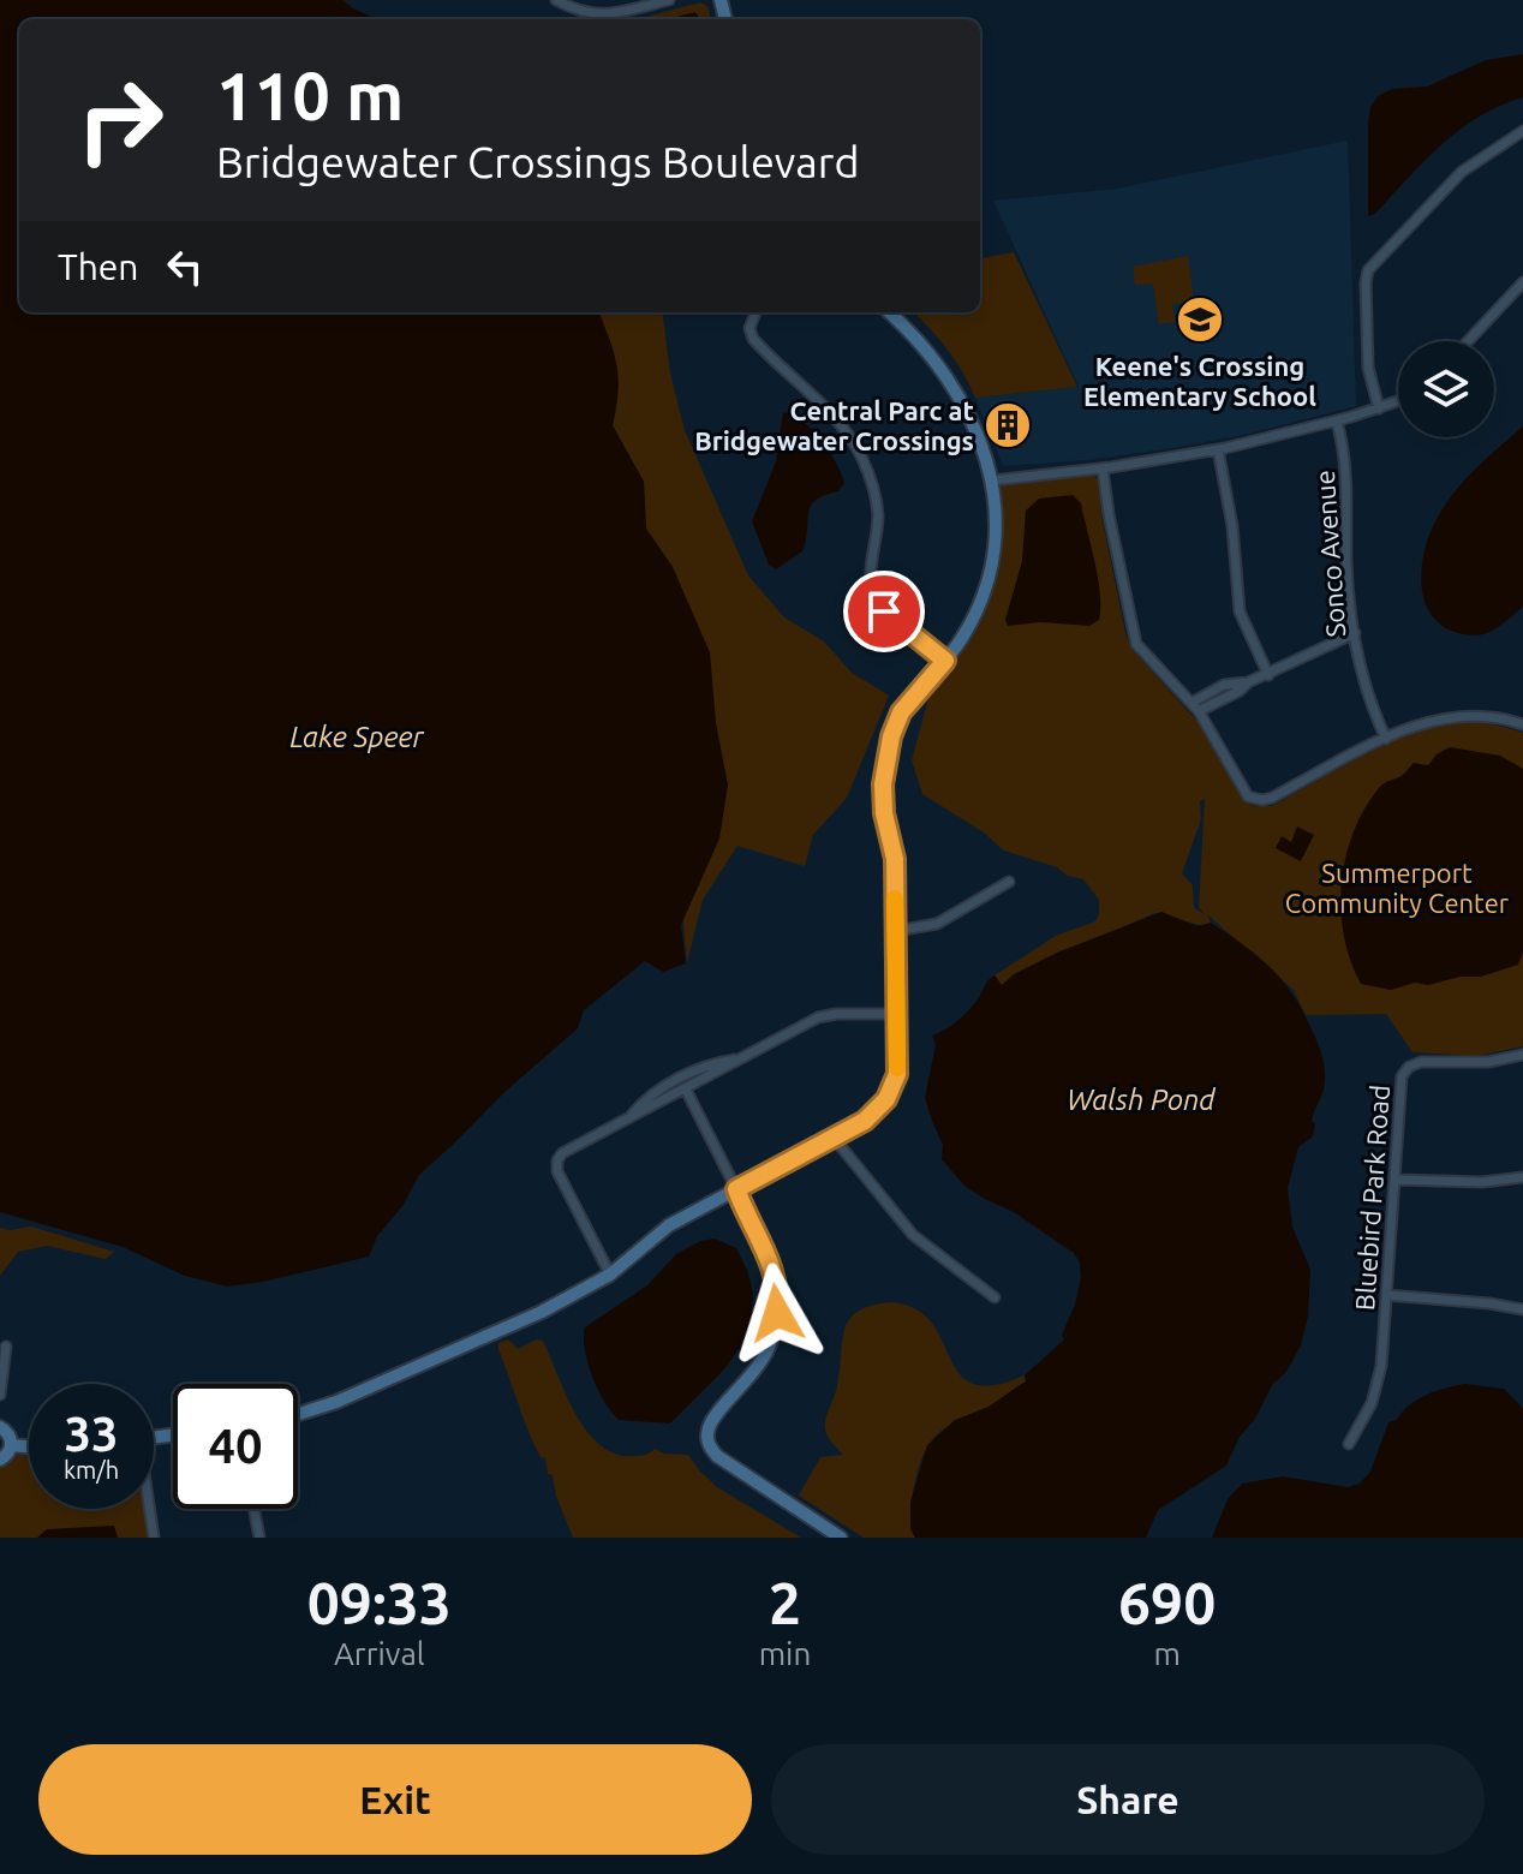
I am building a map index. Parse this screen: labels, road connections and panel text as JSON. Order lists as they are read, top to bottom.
{
  "streets": {
    "street": ["Sonco Avenue", "Bluebird Park Road"]
  },
  "water": ["Lake Speer", "Walsh Pond"],
  "parks": ["Summerport Community Center"],
  "places": {
    "school or university": ["Keene's Crossing Elementary School"],
    "building": ["Central Parc at Bridgewater Crossings"]
  },
  "page": {
    "turn": ["110 m", "Bridgewater Crossings Boulevard"],
    "then": "Then",
    "speed": "33 km/h",
    "limit": "40",
    "eta": [
      "09:33",
      "Arrival",
      "2",
      "min",
      "690",
      "m"
    ],
    "buttons": ["Exit", "Share"]
  }
}
